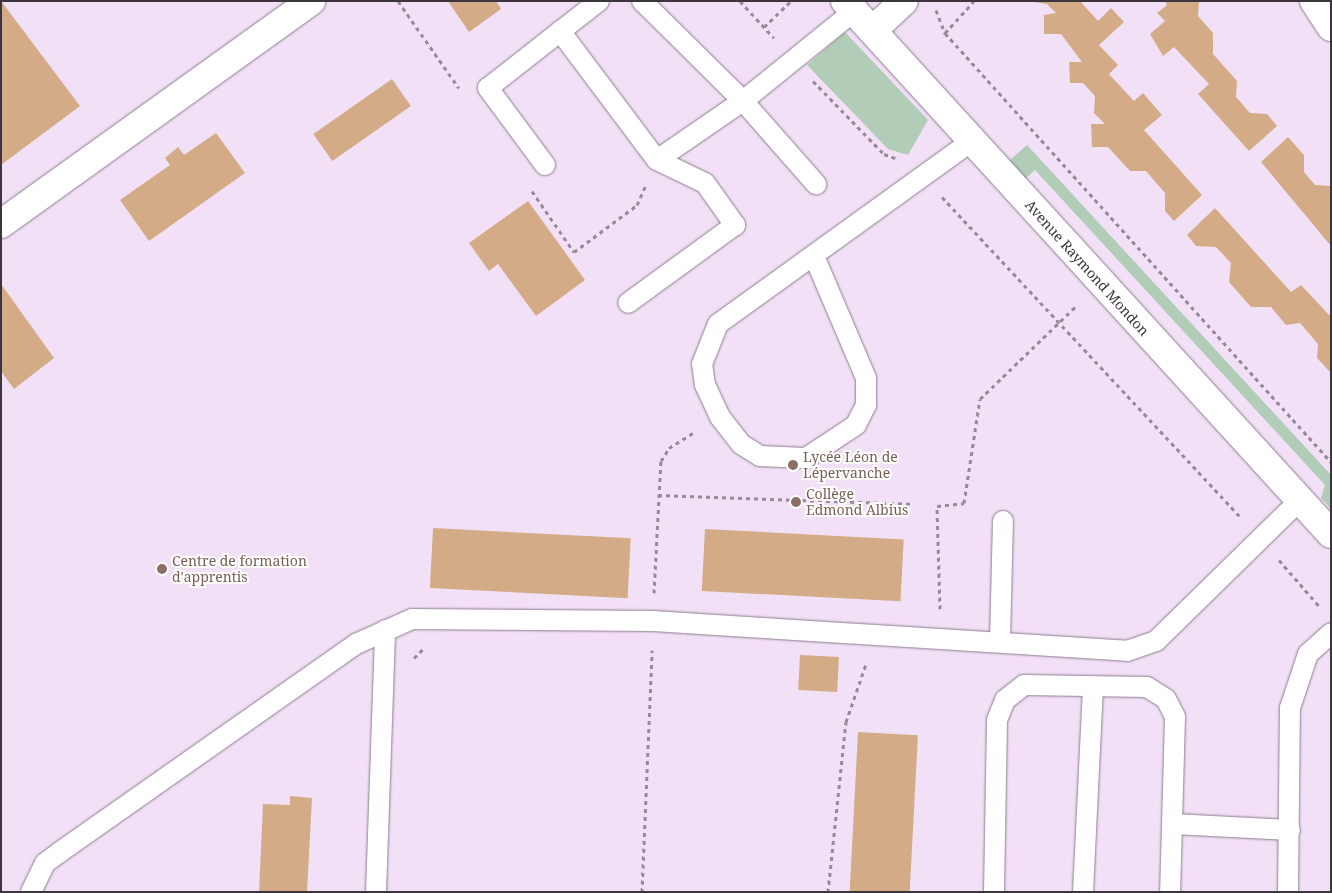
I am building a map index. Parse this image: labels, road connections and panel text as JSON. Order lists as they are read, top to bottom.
{
  "streets": {
    "street": ["Avenue Raymond Mondon"]
  },
  "places": ["Lycée Léon de Lépervanche", "Collège Edmond Albius", "Centre de formation d'apprentis"]
}
